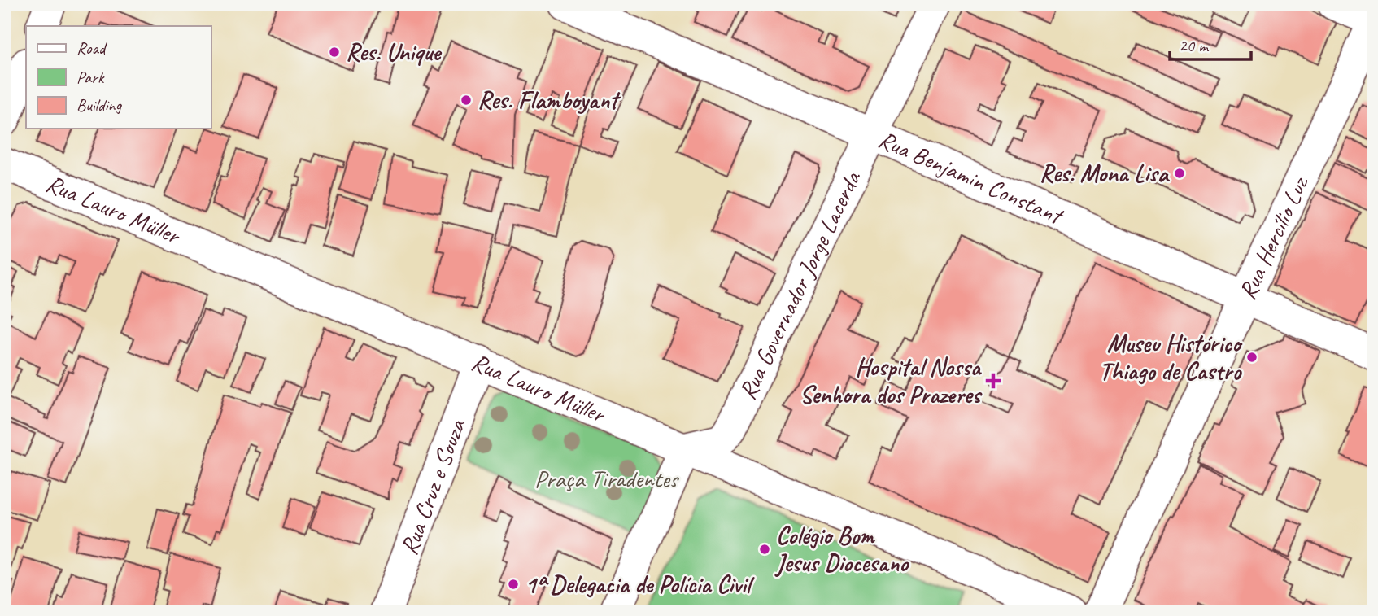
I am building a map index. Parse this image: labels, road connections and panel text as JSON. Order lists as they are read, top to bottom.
{
  "streets": {
    "street": [
      "Rua Benjamin Constant",
      "Rua Lauro Müller",
      "Rua Hercílio Luz",
      "Rua Governador Jorge Lacerda",
      "Rua Cruz e Souza"
    ]
  },
  "crossings": [
    ["Rua Benjamin Constant", "Rua Hercílio Luz"],
    ["Rua Benjamin Constant", "Rua Governador Jorge Lacerda"],
    ["Rua Lauro Müller", "Rua Governador Jorge Lacerda"],
    ["Rua Lauro Müller", "Rua Cruz e Souza"]
  ],
  "parks": ["Praça Tiradentes"],
  "places": {
    "other": [
      "Res. Unique",
      "Res. Flamboyant",
      "Res. Mona Lisa",
      "Museu Histórico Thiago de Castro",
      "Colégio Bom Jesus Diocesano",
      "1ª Delegacia de Polícia Civil"
    ],
    "health": ["Hospital Nossa Senhora dos Prazeres"]
  },
  "legend": ["Road", "Park", "Building"],
  "scale_bar": "20 m"
}
